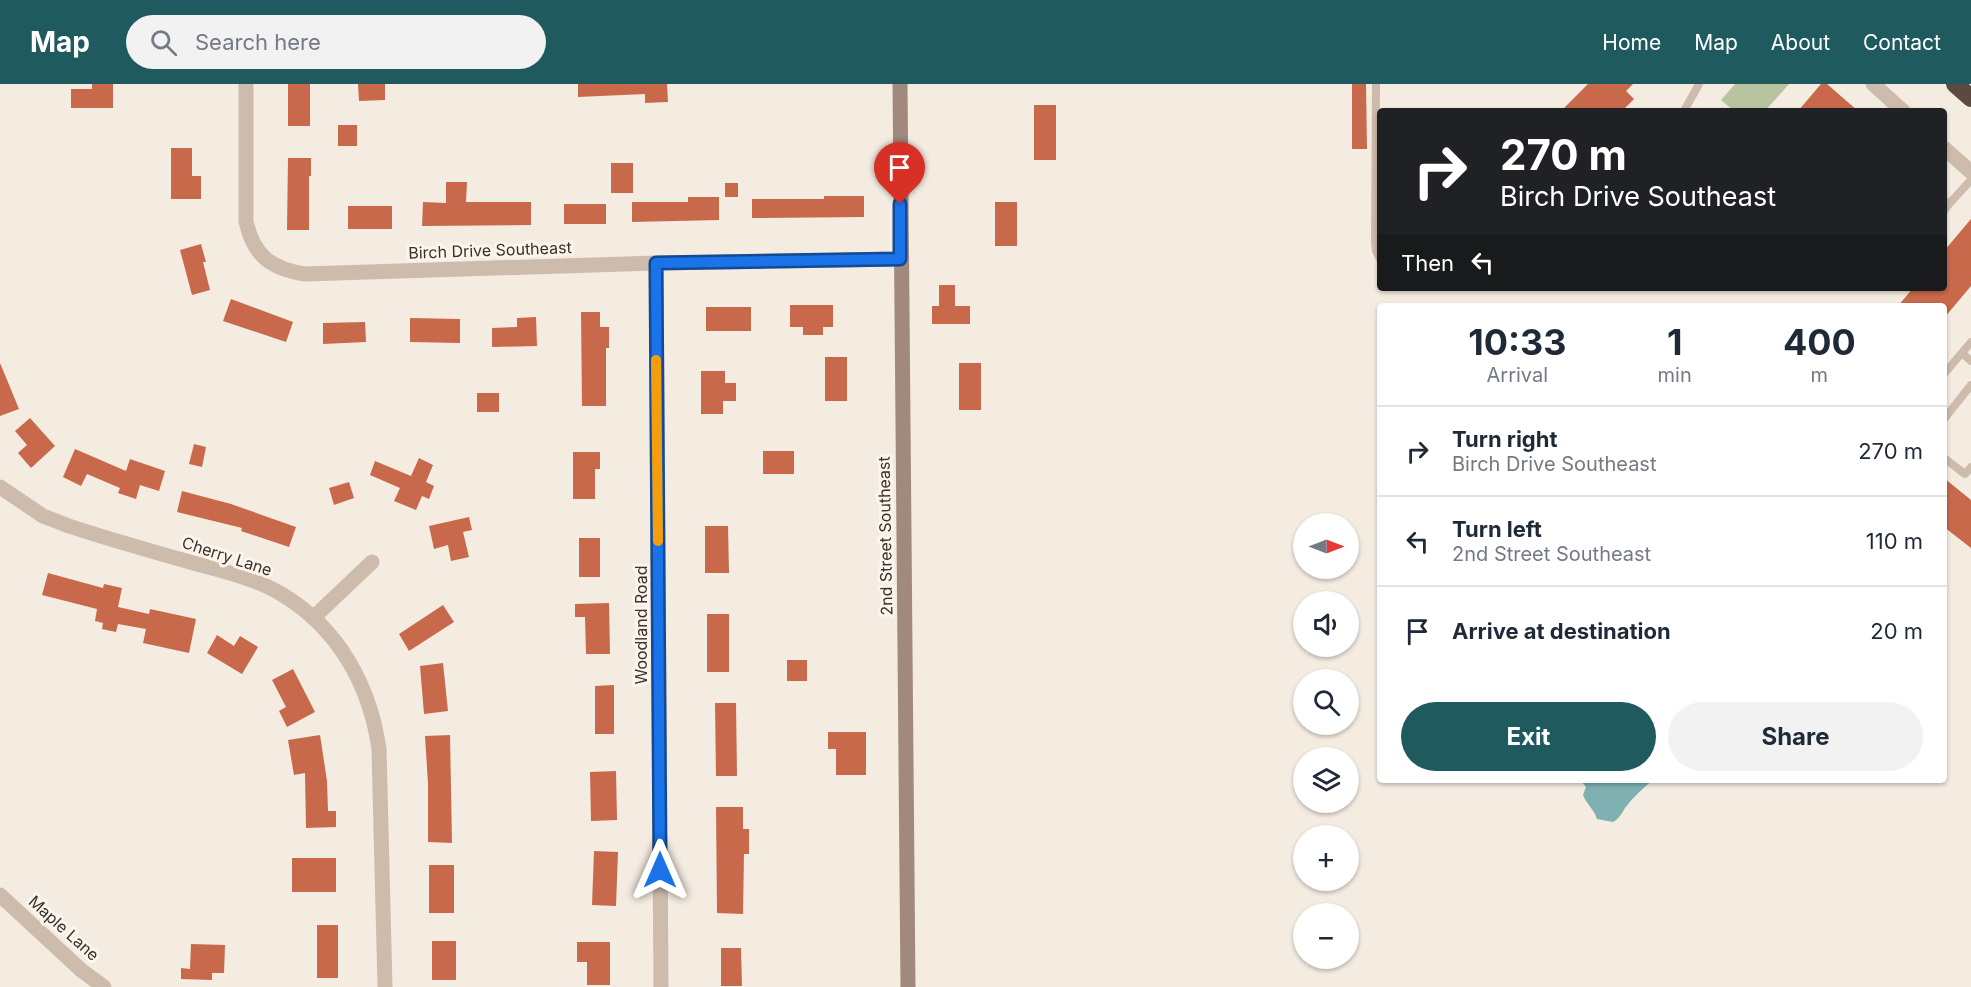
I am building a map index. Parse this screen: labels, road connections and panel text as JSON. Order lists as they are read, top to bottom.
{
  "streets": {
    "street": [
      "Birch Drive Southeast",
      "2nd Street Southeast",
      "Cherry Lane",
      "Woodland Road",
      "Maple Lane"
    ]
  },
  "crossings": [
    ["Birch Drive Southeast", "2nd Street Southeast"],
    ["Birch Drive Southeast", "Woodland Road"]
  ],
  "north": "right",
  "page": {
    "header": "Map",
    "search": "Search here",
    "nav": [
      "Home",
      "Map",
      "About",
      "Contact"
    ],
    "turn": ["270 m", "Birch Drive Southeast"],
    "then": "Then",
    "eta": [
      "10:33",
      "Arrival",
      "1",
      "min",
      "400",
      "m"
    ],
    "list": [
      {
        "name": "Turn right",
        "note": "Birch Drive Southeast",
        "value": "270 m"
      },
      {
        "name": "Turn left",
        "note": "2nd Street Southeast",
        "value": "110 m"
      },
      {
        "name": "Arrive at destination",
        "value": "20 m"
      }
    ],
    "map_buttons": ["+", "−"],
    "buttons": ["Exit", "Share"]
  }
}
